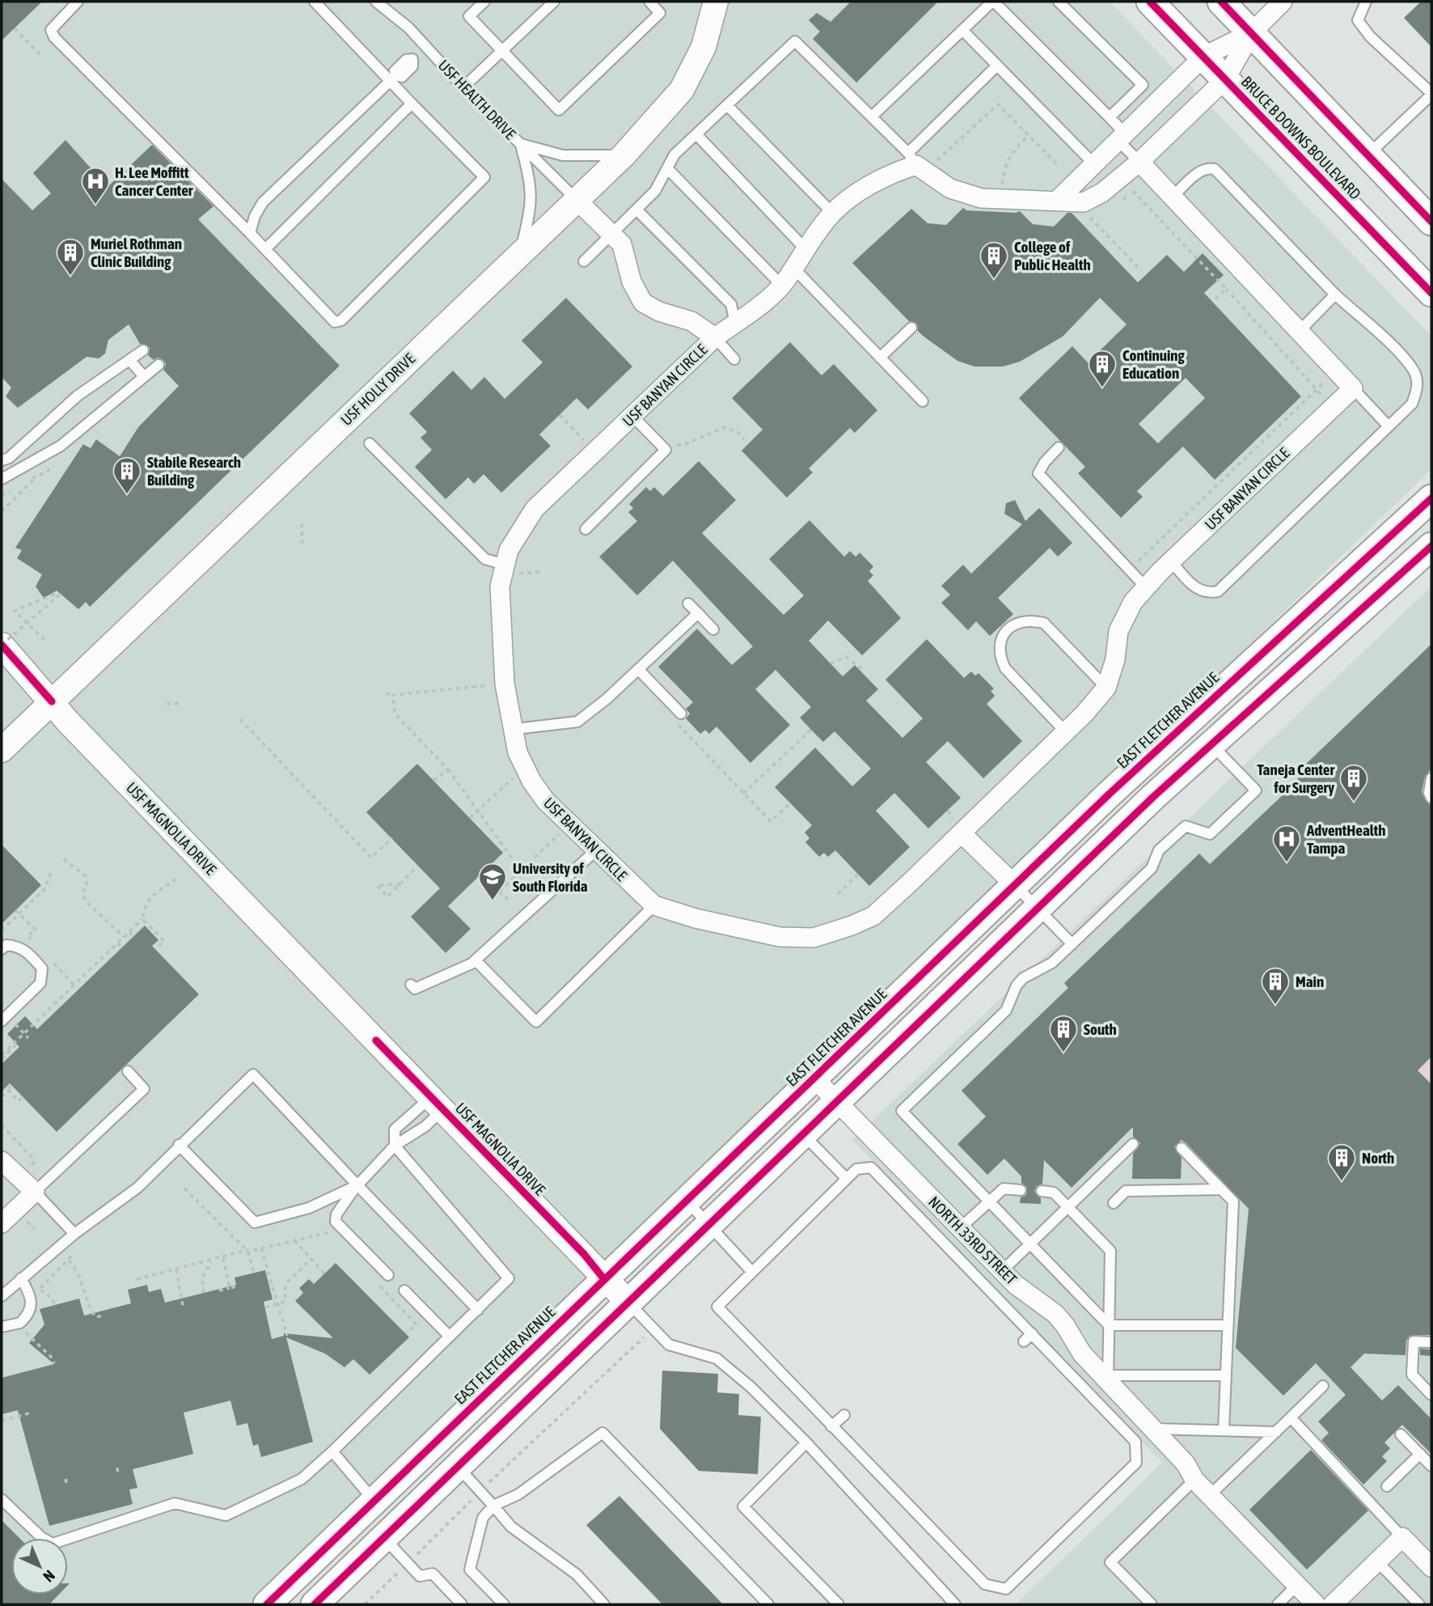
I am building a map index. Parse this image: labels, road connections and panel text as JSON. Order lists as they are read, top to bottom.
{
  "streets": {
    "main road": ["BRUCE B DOWNS BOULEVARD", "EAST FLETCHER AVENUE"],
    "street": [
      "USF BANYAN CIRCLE",
      "USF HOLLY DRIVE",
      "USF MAGNOLIA DRIVE",
      "NORTH 33RD STREET"
    ],
    "lane": ["USF HEALTH DRIVE"]
  },
  "crossings": [
    ["USF HEALTH DRIVE", "USF BANYAN CIRCLE"],
    ["USF HEALTH DRIVE", "USF HOLLY DRIVE"],
    ["USF BANYAN CIRCLE", "USF HOLLY DRIVE"],
    ["USF HOLLY DRIVE", "USF MAGNOLIA DRIVE"],
    ["EAST FLETCHER AVENUE", "USF MAGNOLIA DRIVE"],
    ["EAST FLETCHER AVENUE", "NORTH 33RD STREET"]
  ],
  "places": {
    "hospital": ["H. Lee Moffitt Cancer Center", "AdventHealth Tampa"],
    "building": [
      "Muriel Rothman Clinic Building",
      "College of Public Health",
      "Continuing Education",
      "Stabile Research Building",
      "Taneja Center for Surgery",
      "Main",
      "South",
      "North"
    ],
    "school or university": ["University of South Florida"]
  },
  "north": "bottom right"
}
